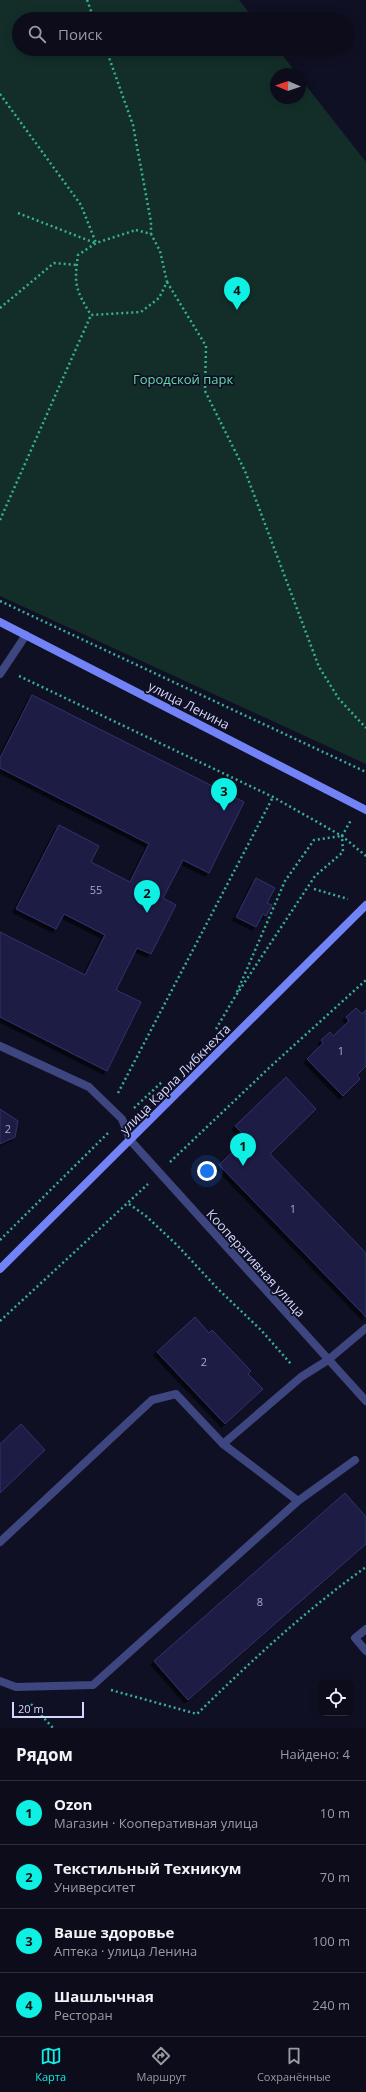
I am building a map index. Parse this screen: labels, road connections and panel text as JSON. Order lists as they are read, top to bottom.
{
  "streets": {
    "main road": ["улица Ленина", "улица Карла Либкнехта"],
    "street": ["Кооперативная улица"]
  },
  "crossings": [
    ["улица Карла Либкнехта", "Кооперативная улица"]
  ],
  "parks": ["Городской парк"],
  "house_numbers": [
    "55",
    "1",
    "2",
    "1",
    "2",
    "8"
  ],
  "scale_bar": "20 m",
  "north": "left",
  "page": {
    "search": "Поиск",
    "pins": [
      "4",
      "3",
      "2",
      "1"
    ],
    "scale": "20 m",
    "heading": ["Рядом", "Найдено: 4"],
    "list": [
      {
        "mark": "1",
        "name": "Ozon",
        "note": "Магазин · Кооперативная улица",
        "value": "10 m"
      },
      {
        "mark": "2",
        "name": "Текстильный Техникум",
        "note": "Университет",
        "value": "70 m"
      },
      {
        "mark": "3",
        "name": "Ваше здоровье",
        "note": "Аптека · улица Ленина",
        "value": "100 m"
      },
      {
        "mark": "4",
        "name": "Шашлычная",
        "note": "Ресторан",
        "value": "240 m"
      }
    ],
    "nav": ["Карта", "Маршрут", "Сохранённые"]
  }
}
